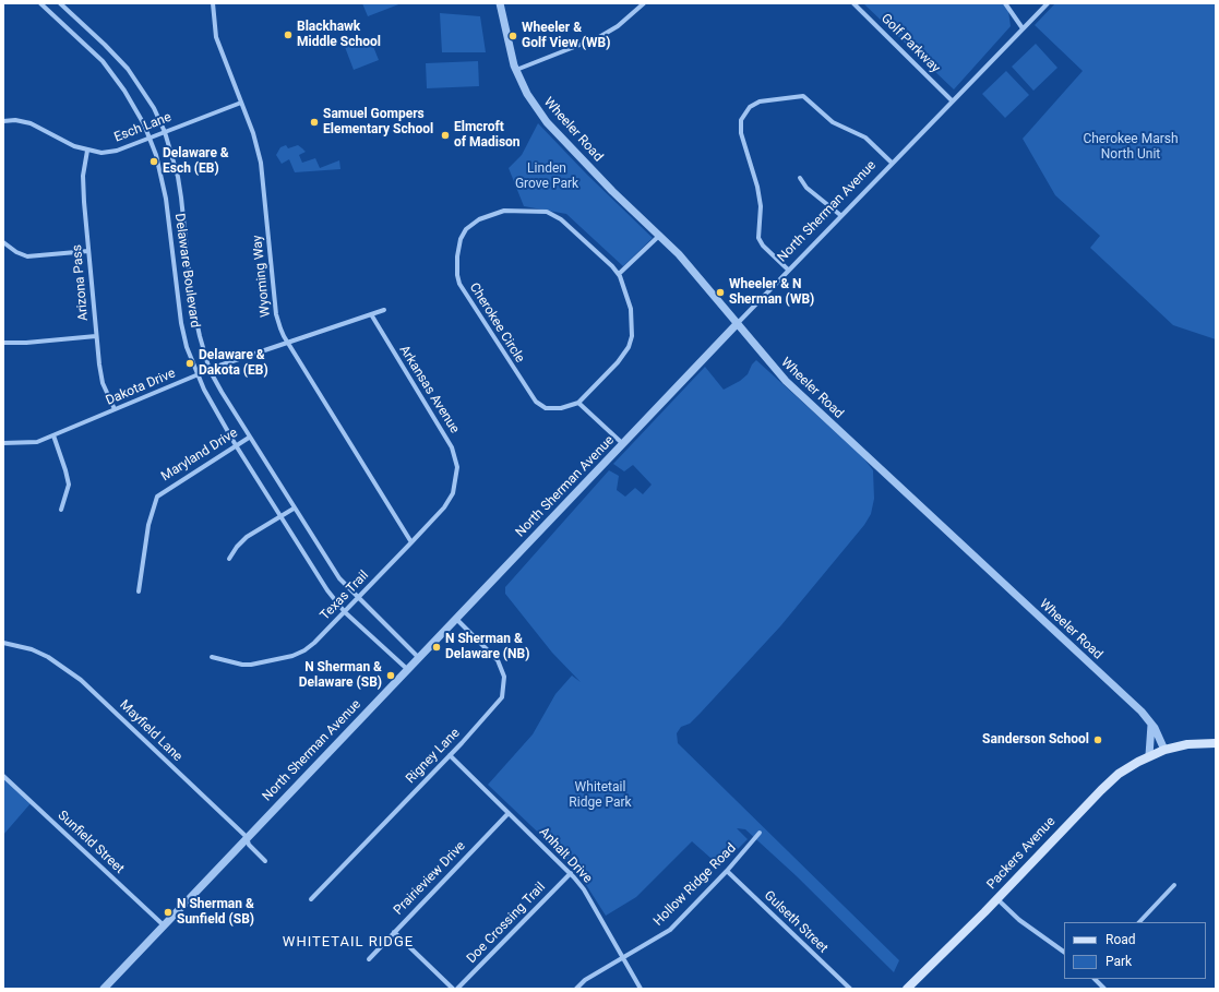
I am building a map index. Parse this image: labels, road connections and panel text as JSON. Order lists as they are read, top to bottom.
{
  "streets": {
    "main road": ["Packers Avenue"],
    "street": [
      "Golf Parkway",
      "Esch Lane",
      "Wheeler Road",
      "North Sherman Avenue",
      "Delaware Boulevard",
      "Wyoming Way",
      "Arizona Pass",
      "Cherokee Circle",
      "Dakota Drive",
      "Arkansas Avenue",
      "Maryland Drive",
      "Texas Trail",
      "Mayfield Lane",
      "Rigney Lane",
      "Sunfield Street",
      "Anhalt Drive",
      "Prairieview Drive",
      "Hollow Ridge Road",
      "Gulseth Street",
      "Doe Crossing Trail"
    ]
  },
  "crossings": [
    ["Golf Parkway", "North Sherman Avenue"],
    ["Esch Lane", "Delaware Boulevard"],
    ["Esch Lane", "Wyoming Way"],
    ["Esch Lane", "Arizona Pass"],
    ["Wheeler Road", "North Sherman Avenue"],
    ["Wheeler Road", "Packers Avenue"],
    ["North Sherman Avenue", "Delaware Boulevard"],
    ["North Sherman Avenue", "Mayfield Lane"],
    ["North Sherman Avenue", "Rigney Lane"],
    ["North Sherman Avenue", "Sunfield Street"],
    ["Delaware Boulevard", "Dakota Drive"],
    ["Delaware Boulevard", "Maryland Drive"],
    ["Delaware Boulevard", "Texas Trail"],
    ["Wyoming Way", "Dakota Drive"],
    ["Wyoming Way", "Texas Trail"],
    ["Arizona Pass", "Dakota Drive"],
    ["Dakota Drive", "Arkansas Avenue"],
    ["Arkansas Avenue", "Texas Trail"],
    ["Rigney Lane", "Anhalt Drive"],
    ["Anhalt Drive", "Prairieview Drive"],
    ["Anhalt Drive", "Hollow Ridge Road"],
    ["Anhalt Drive", "Doe Crossing Trail"],
    ["Hollow Ridge Road", "Gulseth Street"]
  ],
  "districts": ["WHITETAIL RIDGE"],
  "parks": ["Cherokee Marsh North Unit", "Linden Grove Park", "Whitetail Ridge Park"],
  "places": [
    "Blackhawk Middle School",
    "Wheeler & Golf View (WB)",
    "Samuel Gompers Elementary School",
    "Elmcroft of Madison",
    "Delaware & Esch (EB)",
    "Wheeler & N Sherman (WB)",
    "Delaware & Dakota (EB)",
    "N Sherman & Delaware (NB)",
    "N Sherman & Delaware (SB)",
    "Sanderson School",
    "N Sherman & Sunfield (SB)"
  ],
  "legend": ["Road", "Park"]
}
